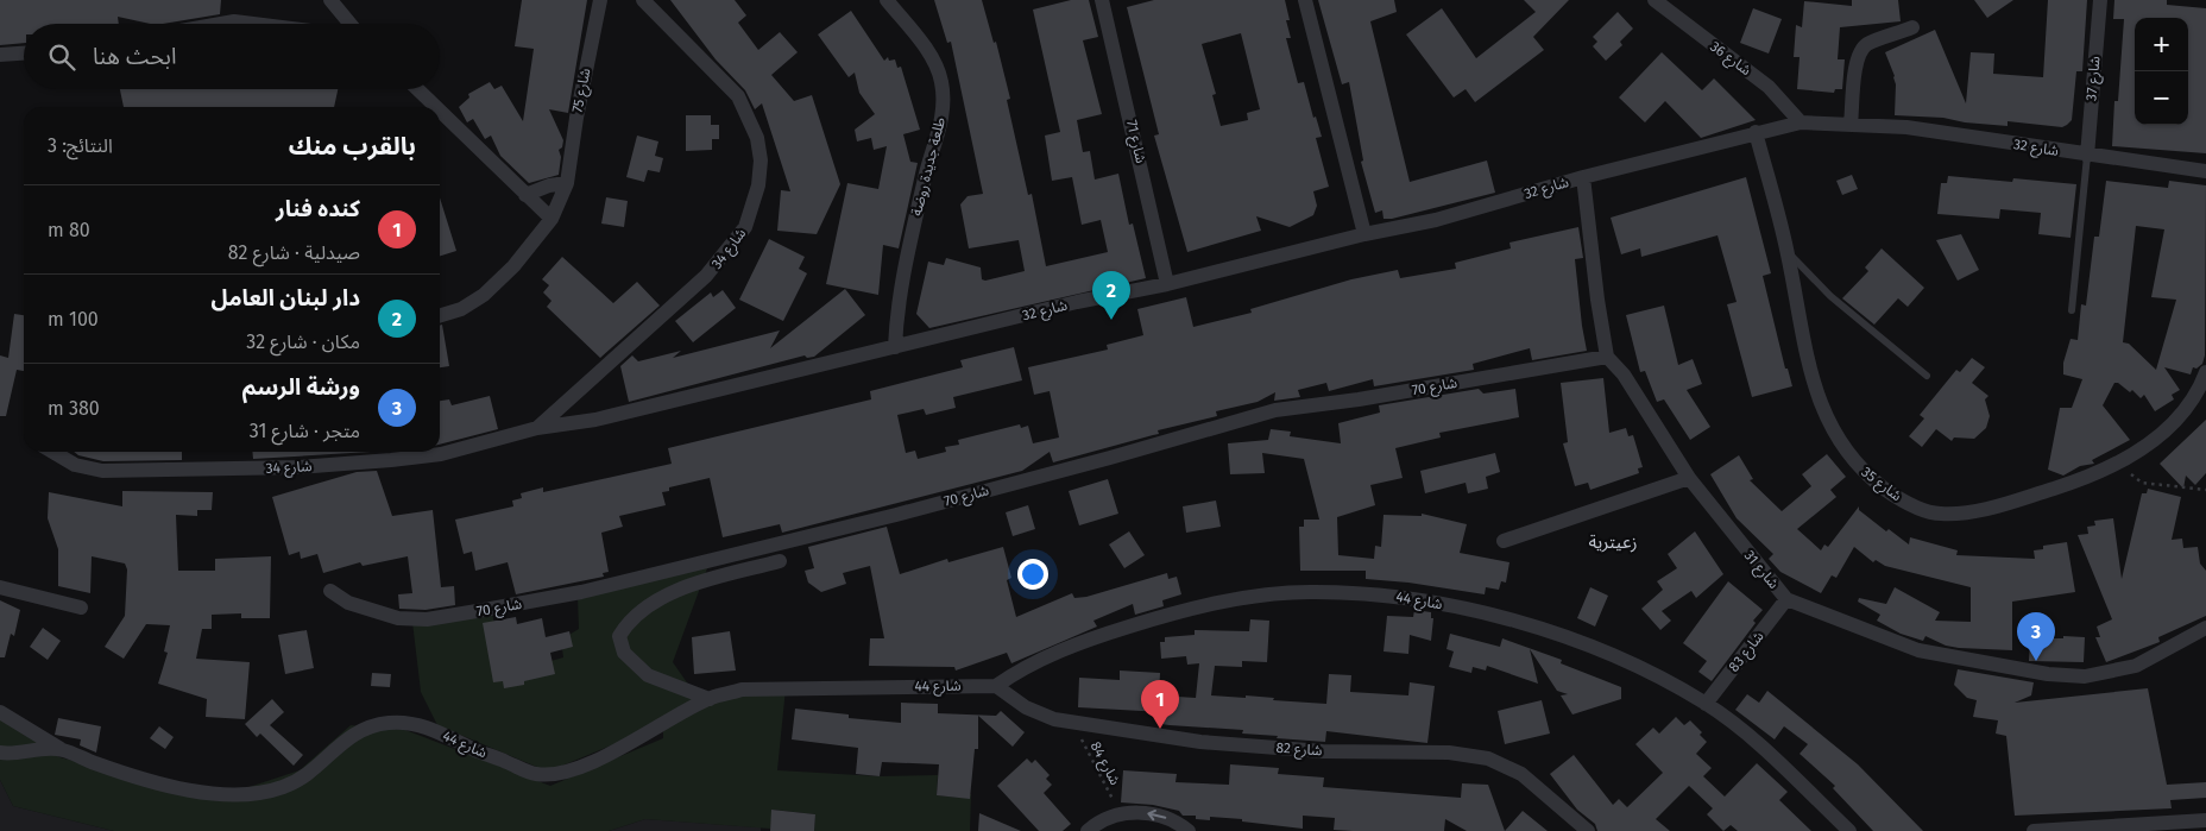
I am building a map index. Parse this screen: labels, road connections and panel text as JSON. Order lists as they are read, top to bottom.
{
  "streets": {
    "street": [
      "شارع 36",
      "شارع 37",
      "شارع 75",
      "شارع 71",
      "شارع 32",
      "طلعة جديدة روضة",
      "شارع 34",
      "شارع 70",
      "شارع 35",
      "شارع 31",
      "شارع 44",
      "شارع 83",
      "شارع 82"
    ],
    "path": ["شارع 84"]
  },
  "crossings": [
    ["شارع 36", "شارع 32"],
    ["شارع 37", "شارع 32"],
    ["شارع 71", "شارع 32"],
    ["شارع 32", "طلعة جديدة روضة"],
    ["شارع 32", "شارع 34"],
    ["شارع 32", "شارع 35"],
    ["طلعة جديدة روضة", "شارع 34"],
    ["شارع 70", "شارع 31"],
    ["شارع 31", "شارع 83"],
    ["شارع 44", "شارع 83"],
    ["شارع 44", "شارع 82"],
    ["شارع 82", "شارع 84"]
  ],
  "districts": ["زعيترية"],
  "page": {
    "map_buttons": ["+", "−"],
    "search": "ابحث هنا",
    "heading": ["بالقرب منك", "النتائج: 3"],
    "list": [
      {
        "mark": "1",
        "name": "كنده فنار",
        "note": "صيدلية · شارع 82",
        "value": "80 m"
      },
      {
        "mark": "2",
        "name": "دار لبنان العامل",
        "note": "مكان · شارع 32",
        "value": "100 m"
      },
      {
        "mark": "3",
        "name": "ورشة الرسم",
        "note": "متجر · شارع 31",
        "value": "380 m"
      }
    ],
    "pins": ["2", "3", "1"]
  }
}
